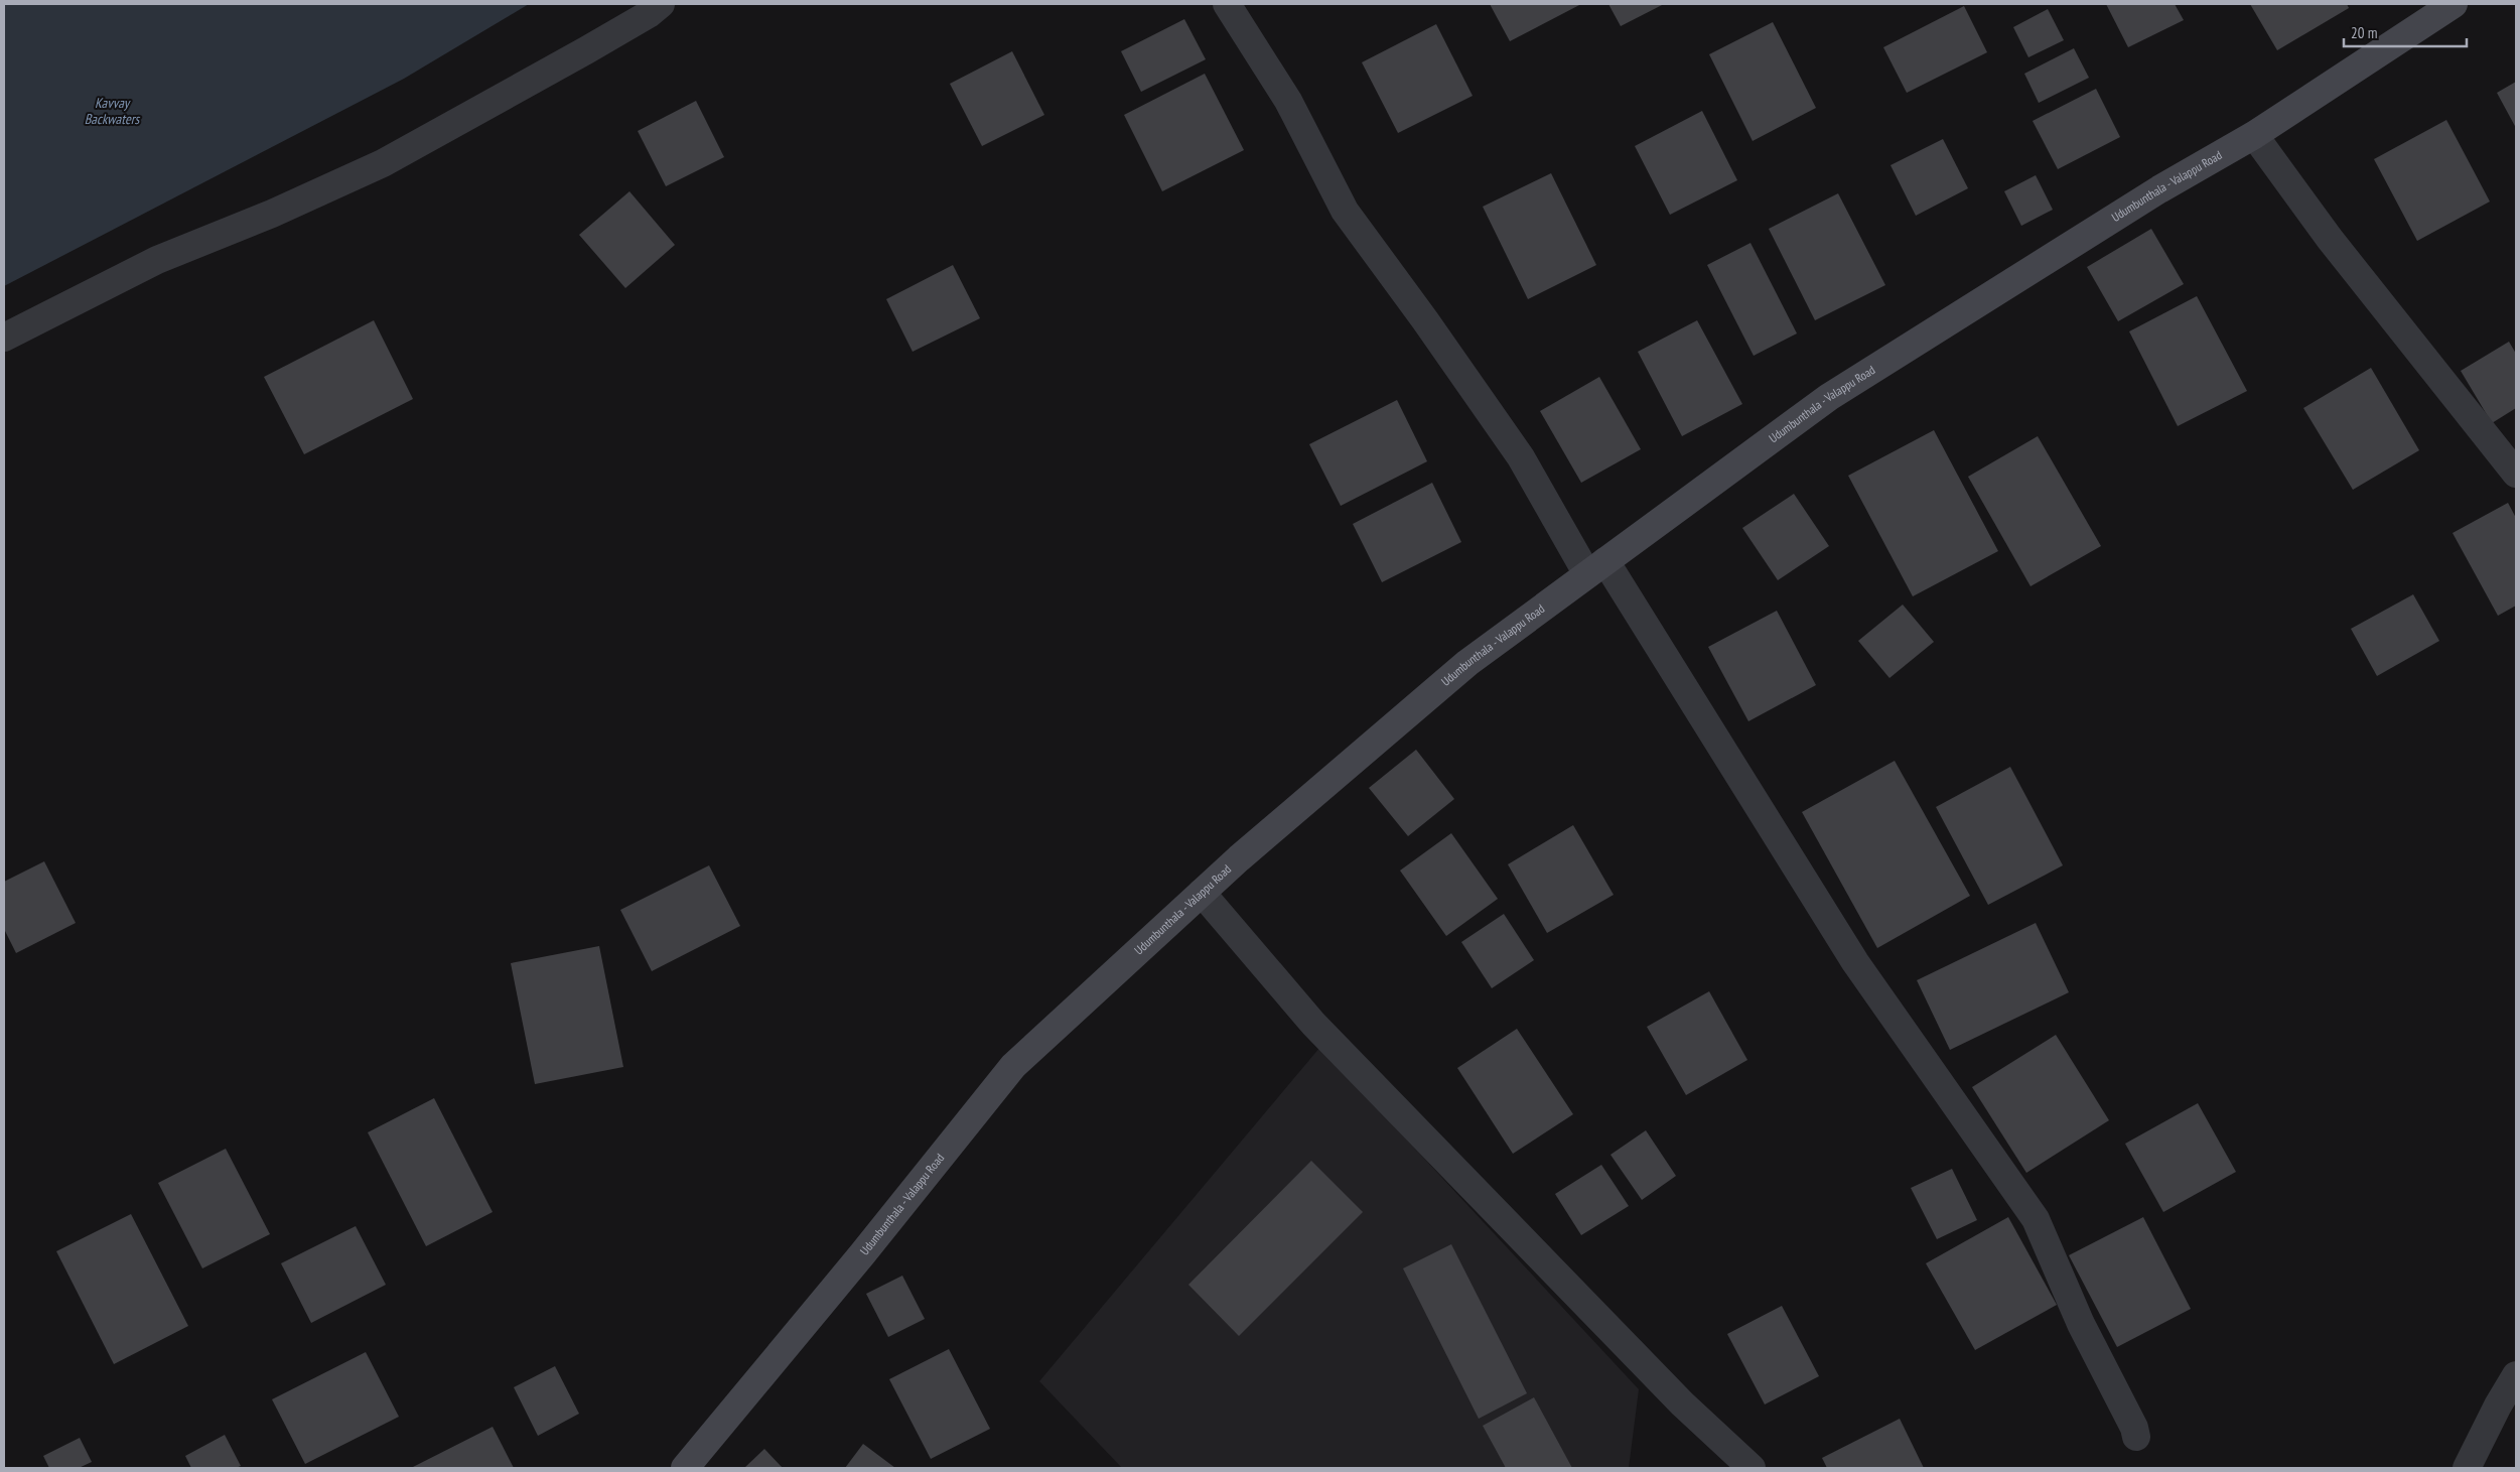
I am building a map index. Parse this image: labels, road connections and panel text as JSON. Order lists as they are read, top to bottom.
{
  "streets": {
    "main road": ["Udumbunthala - Valappu Road"]
  },
  "water": ["Kavvay Backwaters"],
  "scale_bar": "20 m"
}
